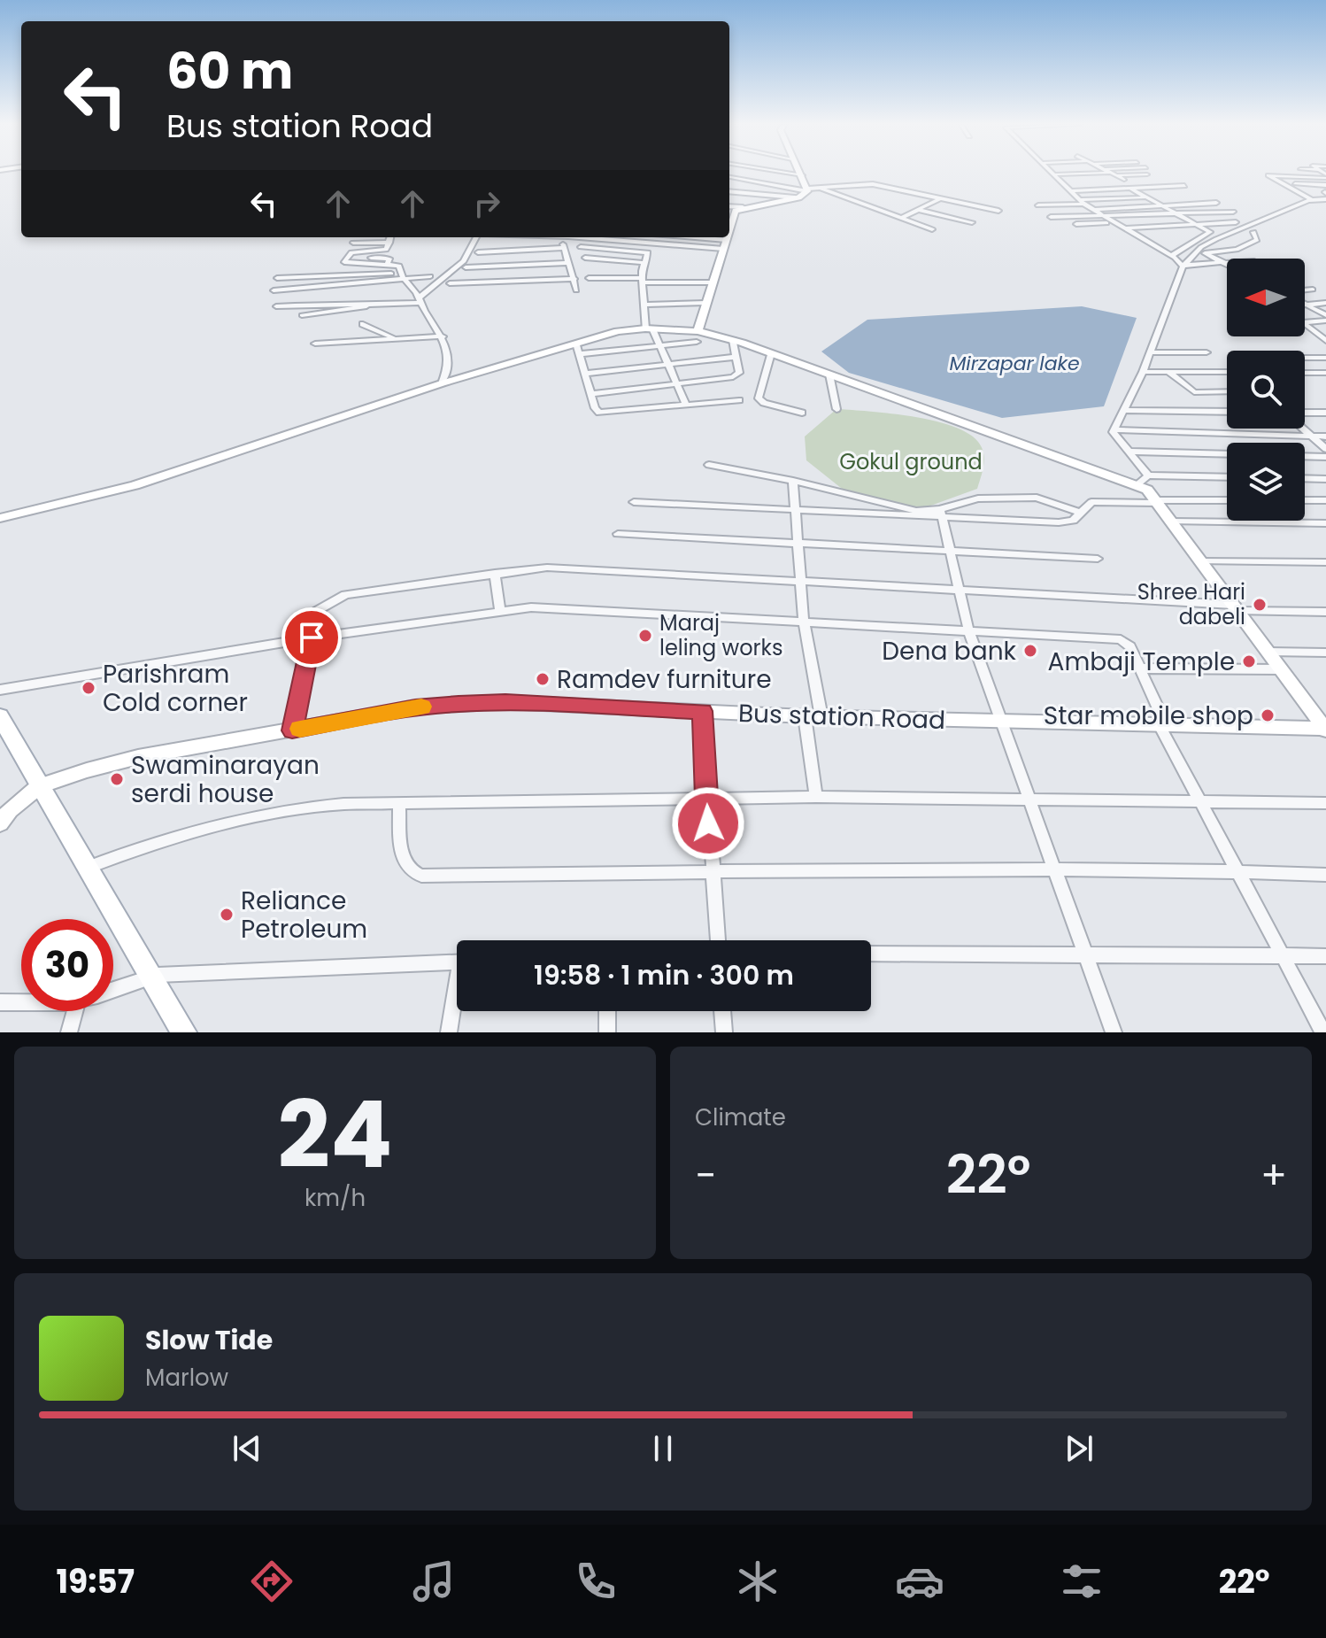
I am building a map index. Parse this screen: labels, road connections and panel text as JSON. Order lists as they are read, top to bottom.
{
  "streets": {
    "street": ["Bus station Road"]
  },
  "water": ["Mirzapar lake"],
  "parks": ["Gokul ground"],
  "places": [
    "Shree Hari dabeli",
    "Maraj leling works",
    "Dena bank",
    "Ambaji Temple",
    "Ramdev furniture",
    "Parishram Cold corner",
    "Star mobile shop",
    "Swaminarayan serdi house",
    "Reliance Petroleum"
  ],
  "north": "left",
  "page": {
    "turn": ["60 m", "Bus station Road"],
    "limit": "30",
    "trip": "19:58 · 1 min · 300 m",
    "tile": [
      ["24", "km/h"],
      "Climate"
    ],
    "heat": ["−", "22°", "+"],
    "song": ["Slow Tide", "Marlow"],
    "tabs": ["19:57", "22°"]
  }
}
